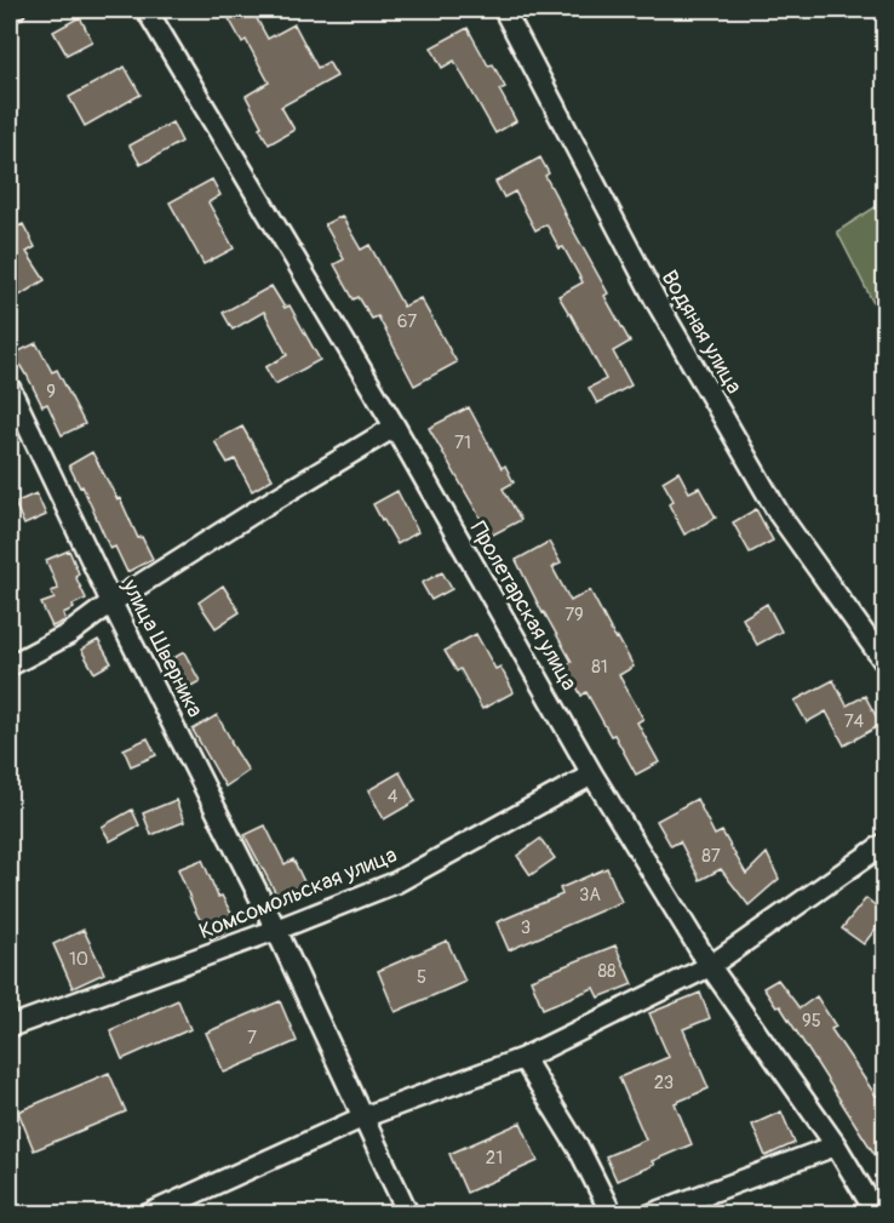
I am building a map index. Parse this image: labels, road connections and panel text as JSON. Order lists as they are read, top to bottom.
{
  "streets": {
    "street": [
      "Водяная улица",
      "Пролетарская улица",
      "улица Шверника",
      "Комсомольская улица"
    ]
  },
  "crossings": [
    ["Пролетарская улица", "Комсомольская улица"],
    ["улица Шверника", "Комсомольская улица"]
  ],
  "house_numbers": [
    "67",
    "9",
    "71",
    "79",
    "81",
    "74",
    "4",
    "87",
    "3А",
    "3",
    "10",
    "88",
    "5",
    "95",
    "7",
    "23",
    "21"
  ]
}
